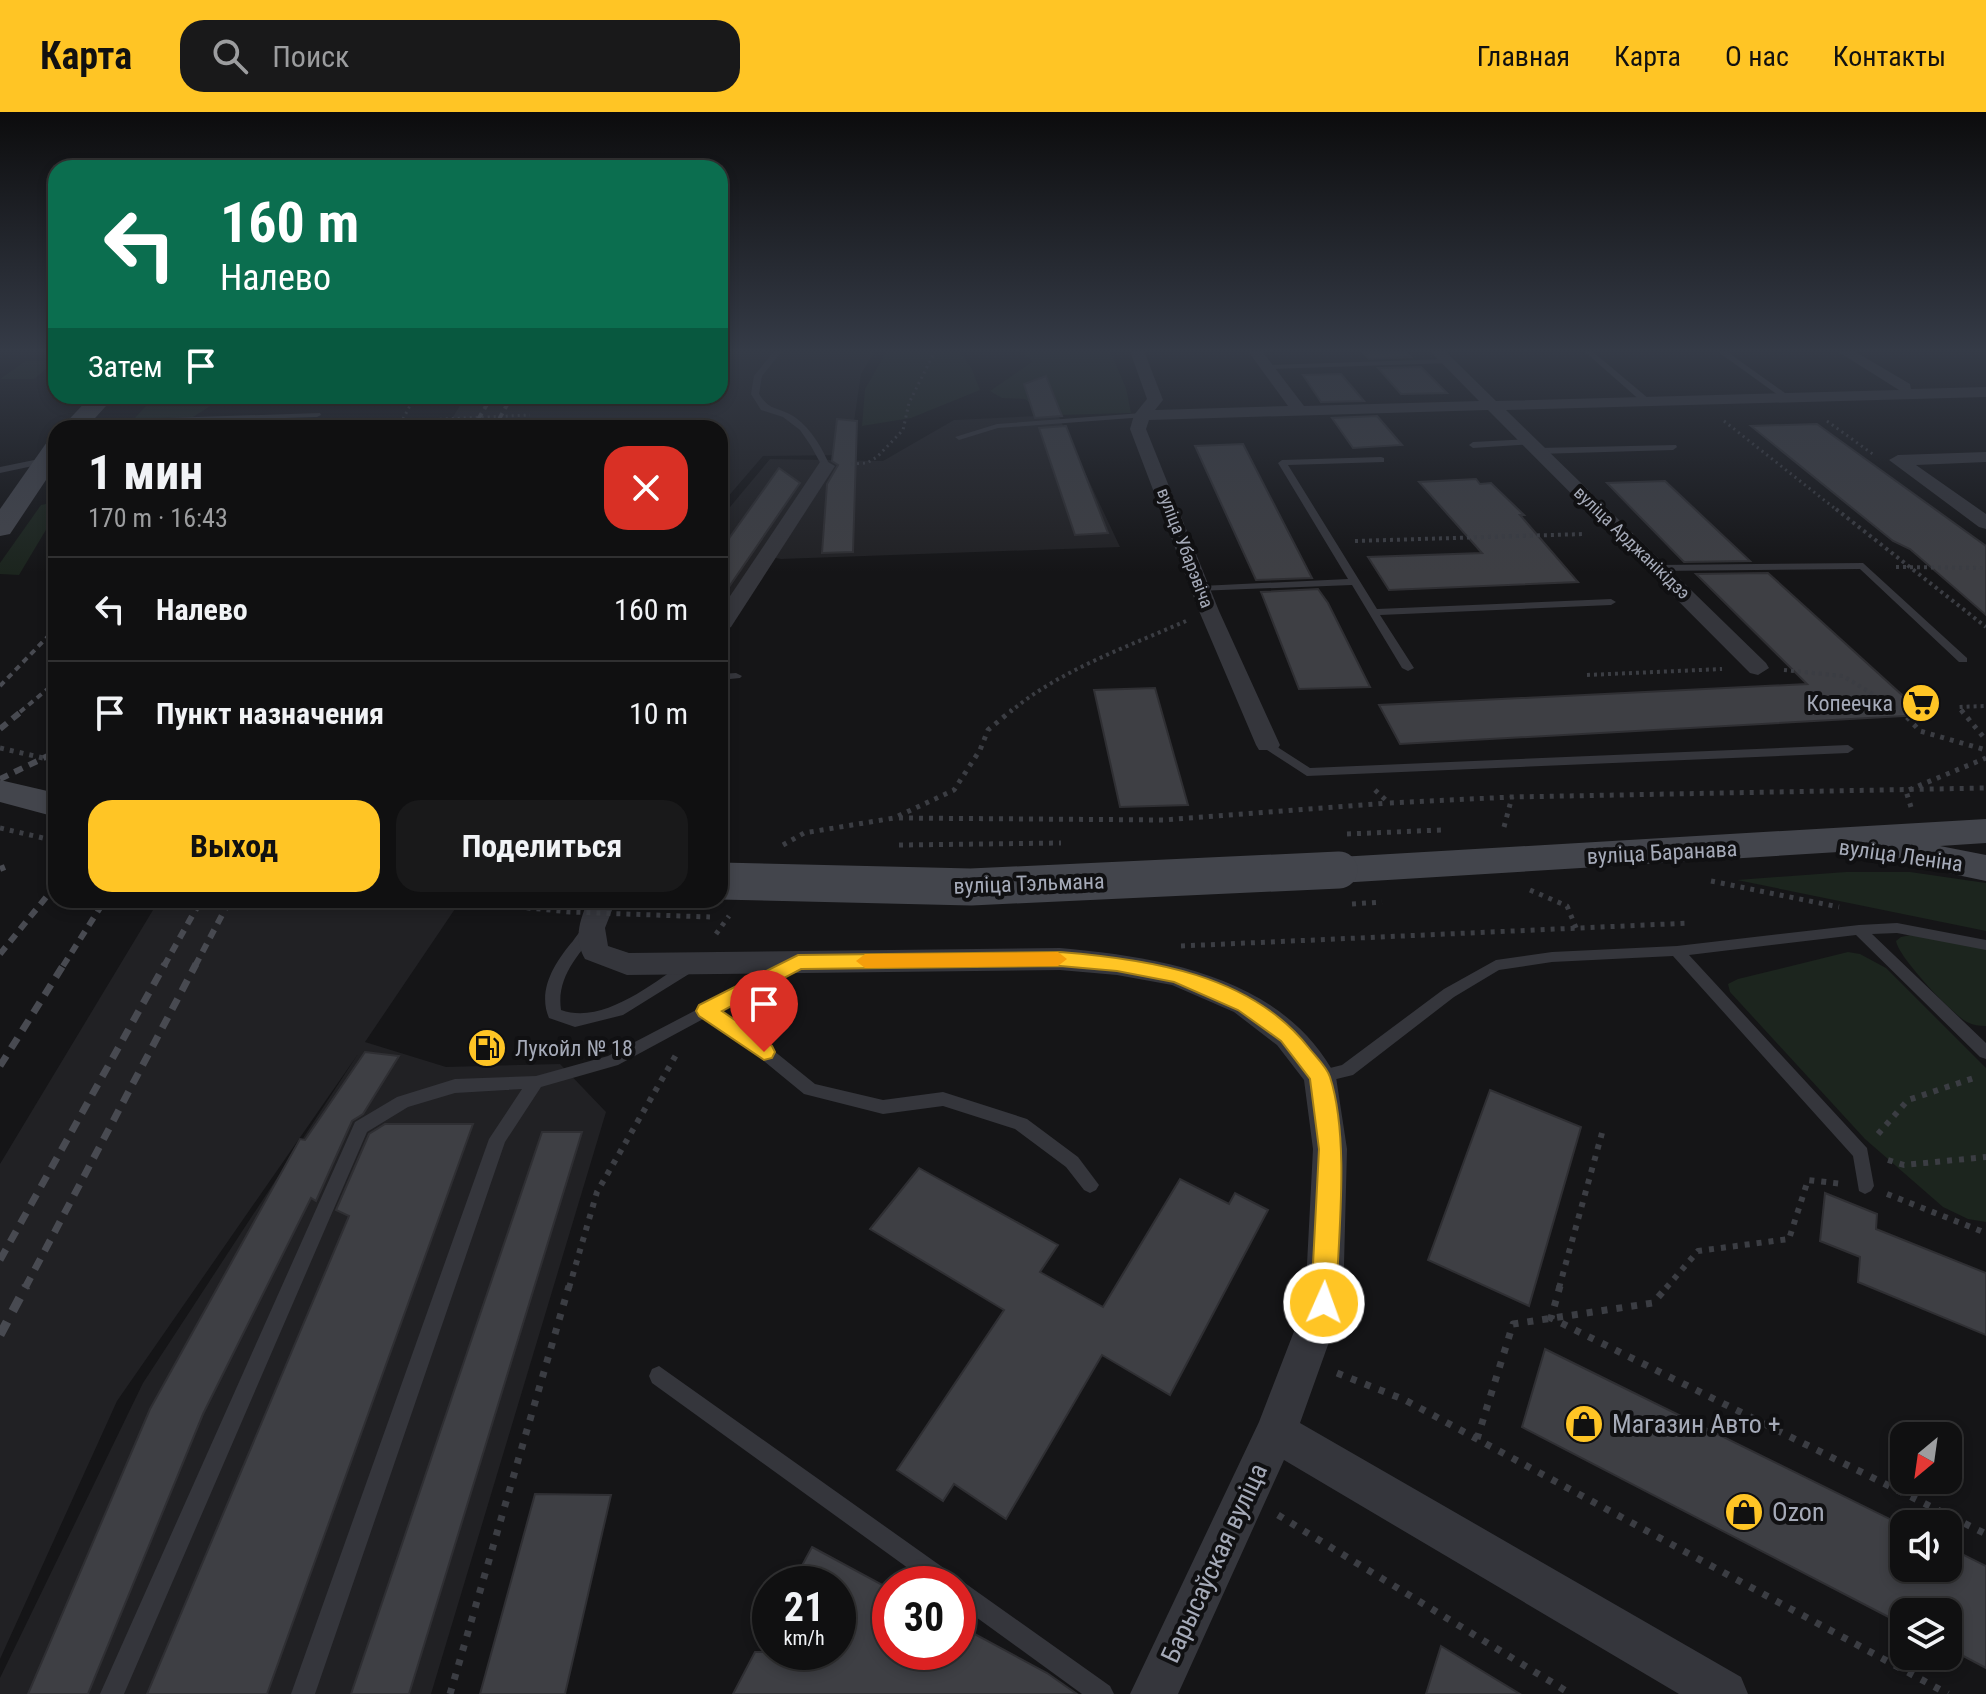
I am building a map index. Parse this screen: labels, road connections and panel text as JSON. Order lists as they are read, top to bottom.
{
  "streets": {
    "main road": ["вуліца Баранава", "вуліца Леніна", "вуліца Тэльмана"],
    "street": ["вуліца Арджанікідзэ", "вуліца Убарэвіча", "Барысаўская вуліца"]
  },
  "crossings": [
    ["вуліца Баранава", "вуліца Леніна"],
    ["вуліца Баранава", "вуліца Тэльмана"]
  ],
  "places": {
    "supermarket": ["Копеечка"],
    "fuel station": ["Лукойл № 18"],
    "shop": ["Магазин Авто +", "Ozon"]
  },
  "north": "bottom left",
  "page": {
    "header": "Карта",
    "search": "Поиск",
    "nav": [
      "Главная",
      "Карта",
      "О нас",
      "Контакты"
    ],
    "turn": ["160 m", "Налево"],
    "then": "Затем",
    "heading": ["1 мин", "170 m · 16:43"],
    "list": [
      {
        "name": "Налево",
        "value": "160 m"
      },
      {
        "name": "Пункт назначения",
        "value": "10 m"
      }
    ],
    "buttons": ["Выход", "Поделиться"],
    "speed": "21 km/h",
    "limit": "30"
  }
}
